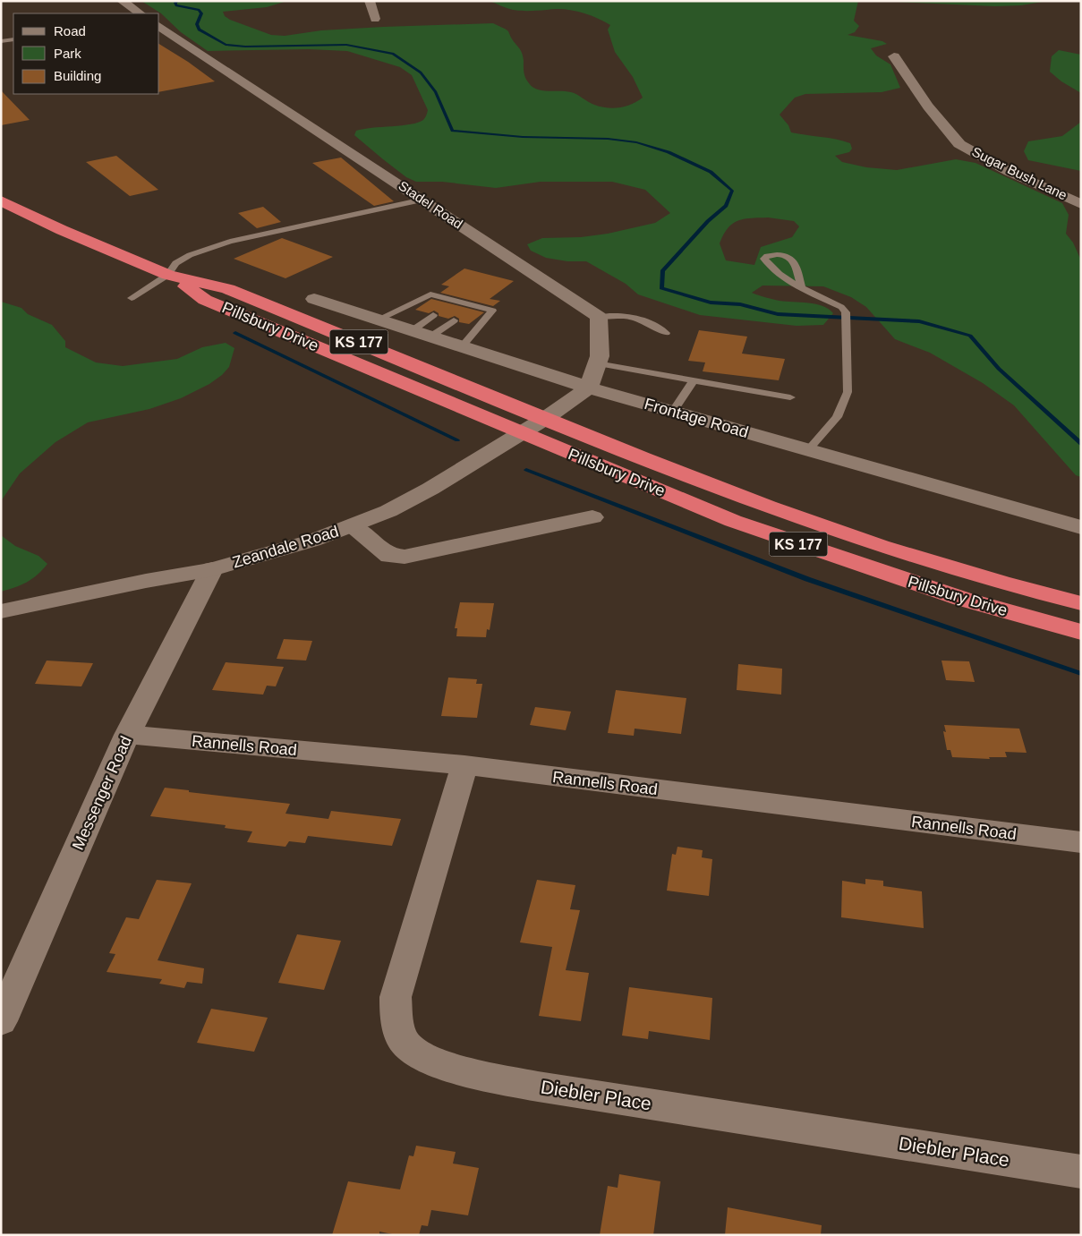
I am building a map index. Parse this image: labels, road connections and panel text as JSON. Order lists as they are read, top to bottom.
{
  "streets": {
    "highway": ["Pillsbury Drive", "KS 177"],
    "street": [
      "Sugar Bush Lane",
      "Stadel Road",
      "Frontage Road",
      "Zeandale Road",
      "Rannells Road",
      "Messenger Road",
      "Diebler Place"
    ]
  },
  "crossings": [
    ["Pillsbury Drive", "Zeandale Road"],
    ["Zeandale Road", "Messenger Road"],
    ["Rannells Road", "Messenger Road"],
    ["Rannells Road", "Diebler Place"]
  ],
  "legend": ["Road", "Park", "Building"]
}
